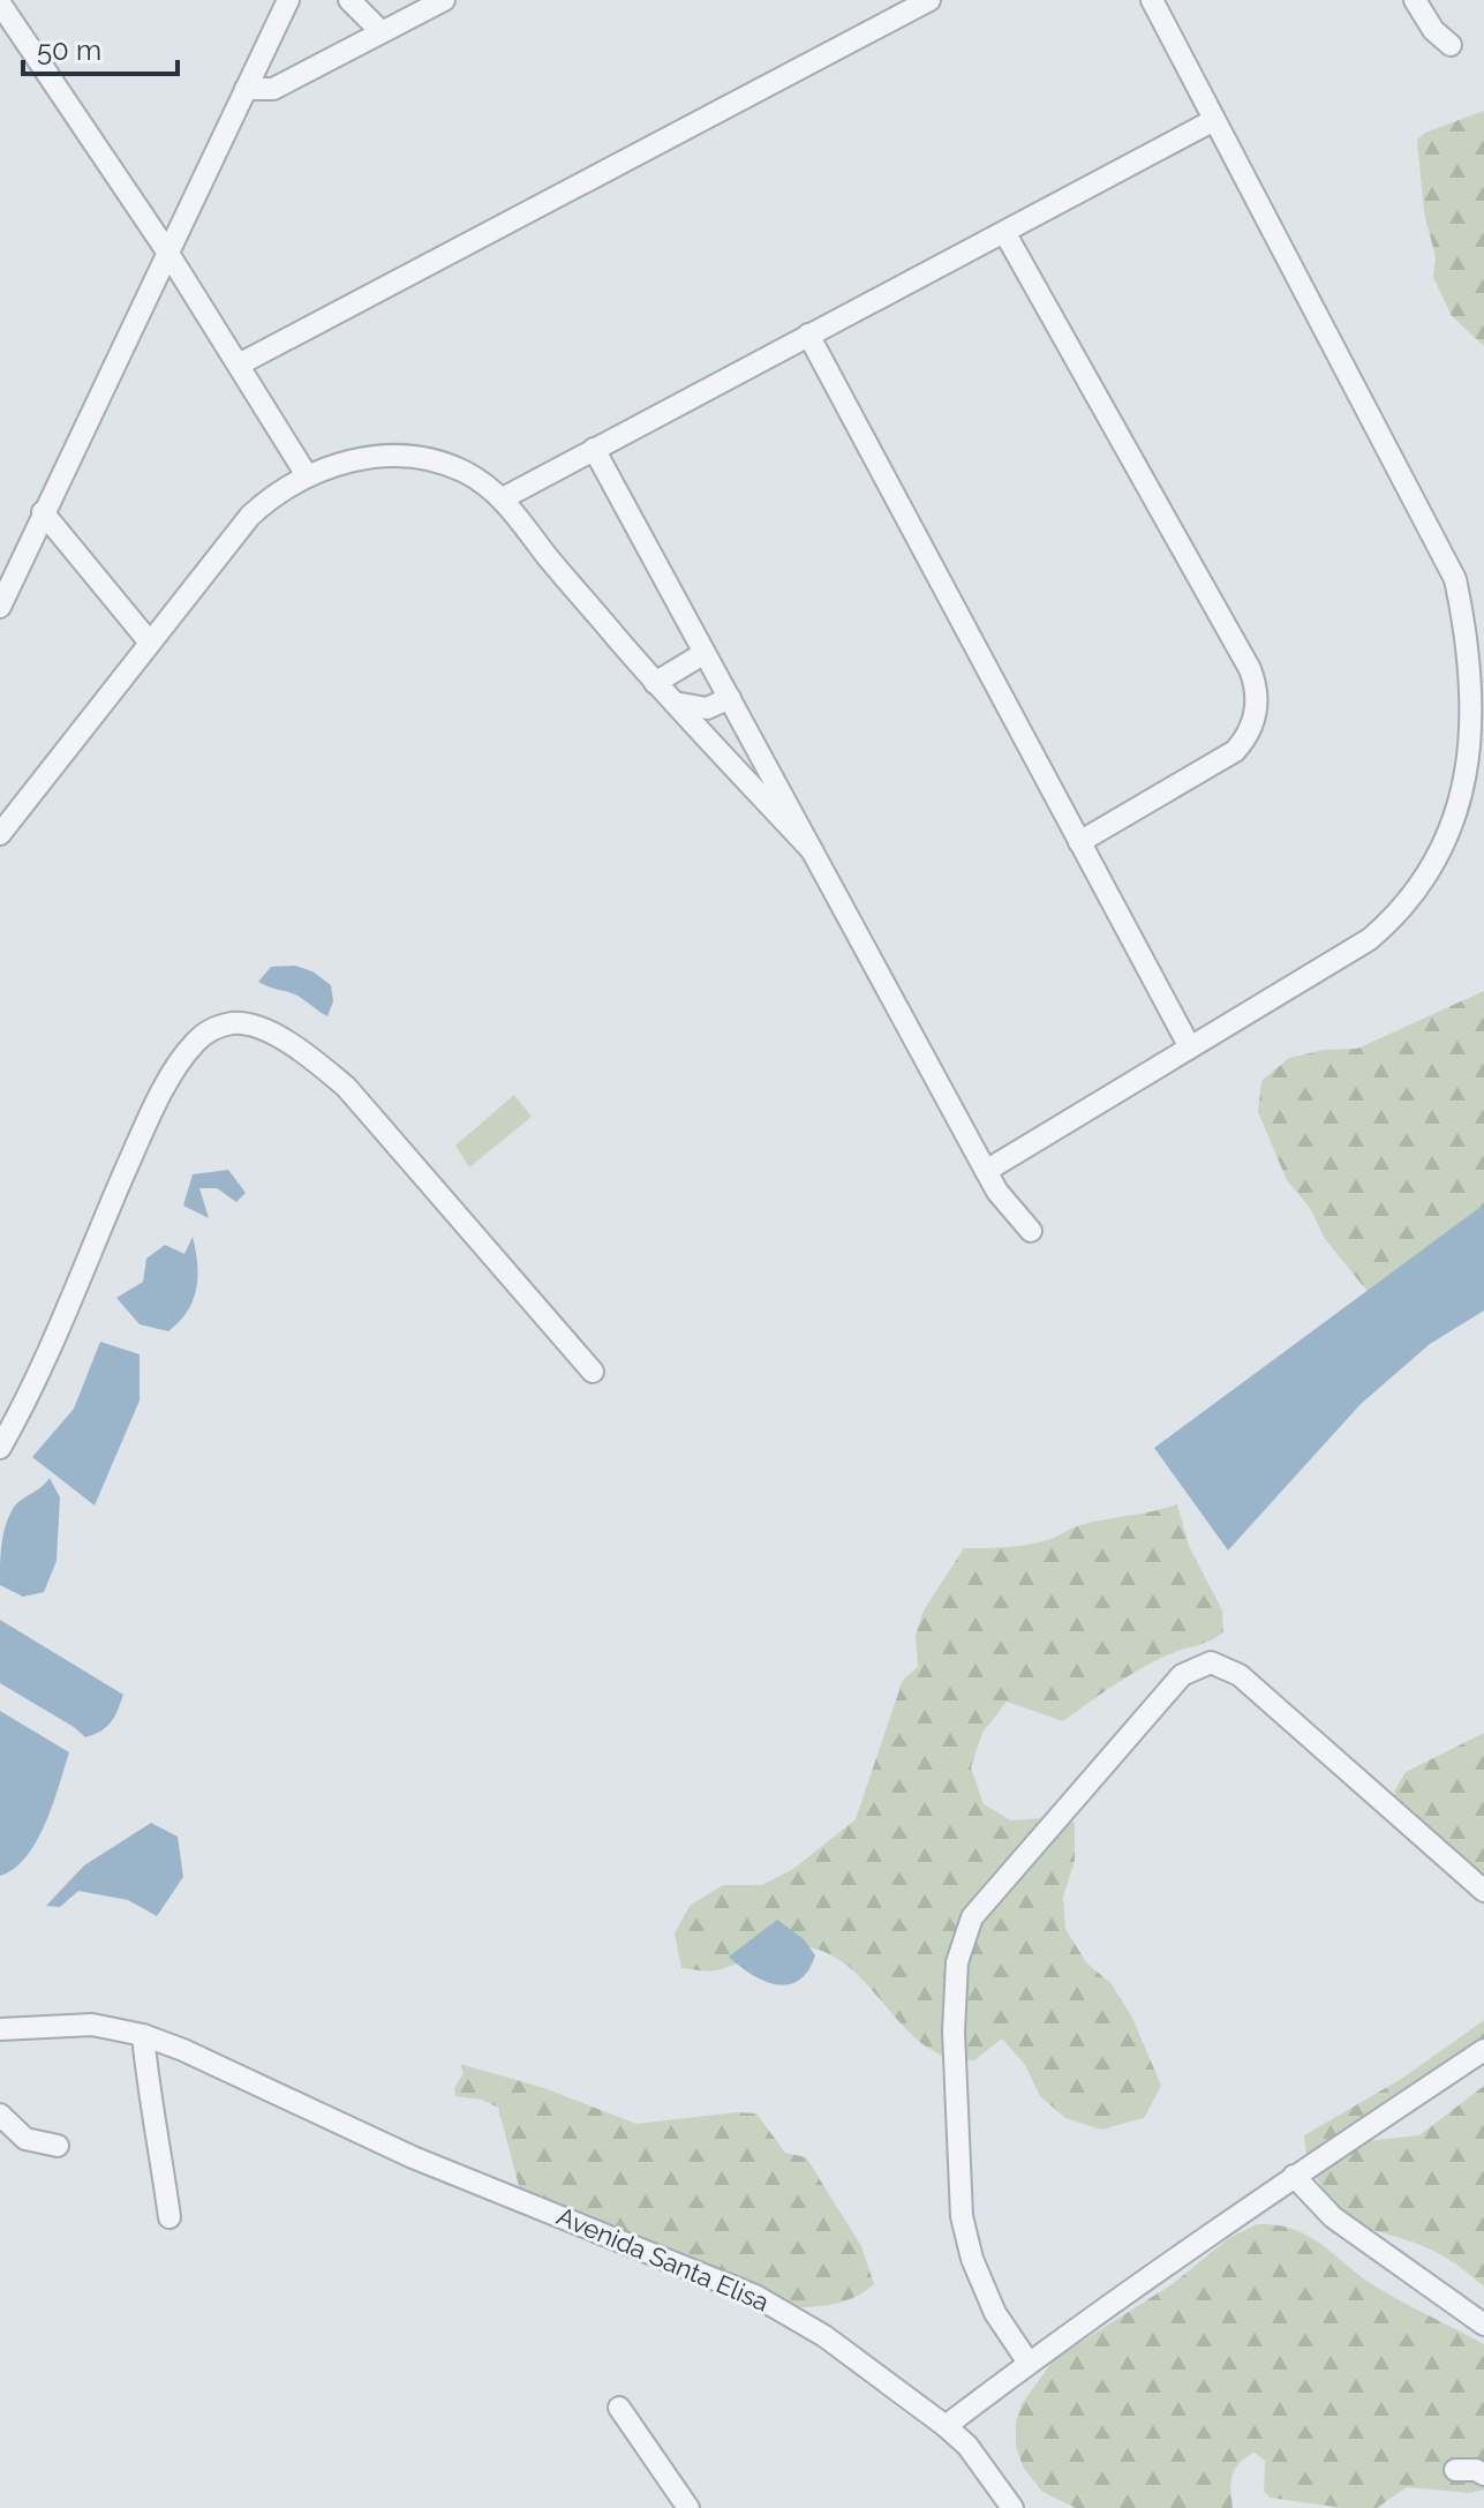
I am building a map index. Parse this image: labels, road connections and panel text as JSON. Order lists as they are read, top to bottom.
{
  "streets": {
    "street": ["Avenida Santa Elisa"]
  },
  "scale_bar": "50 m"
}
